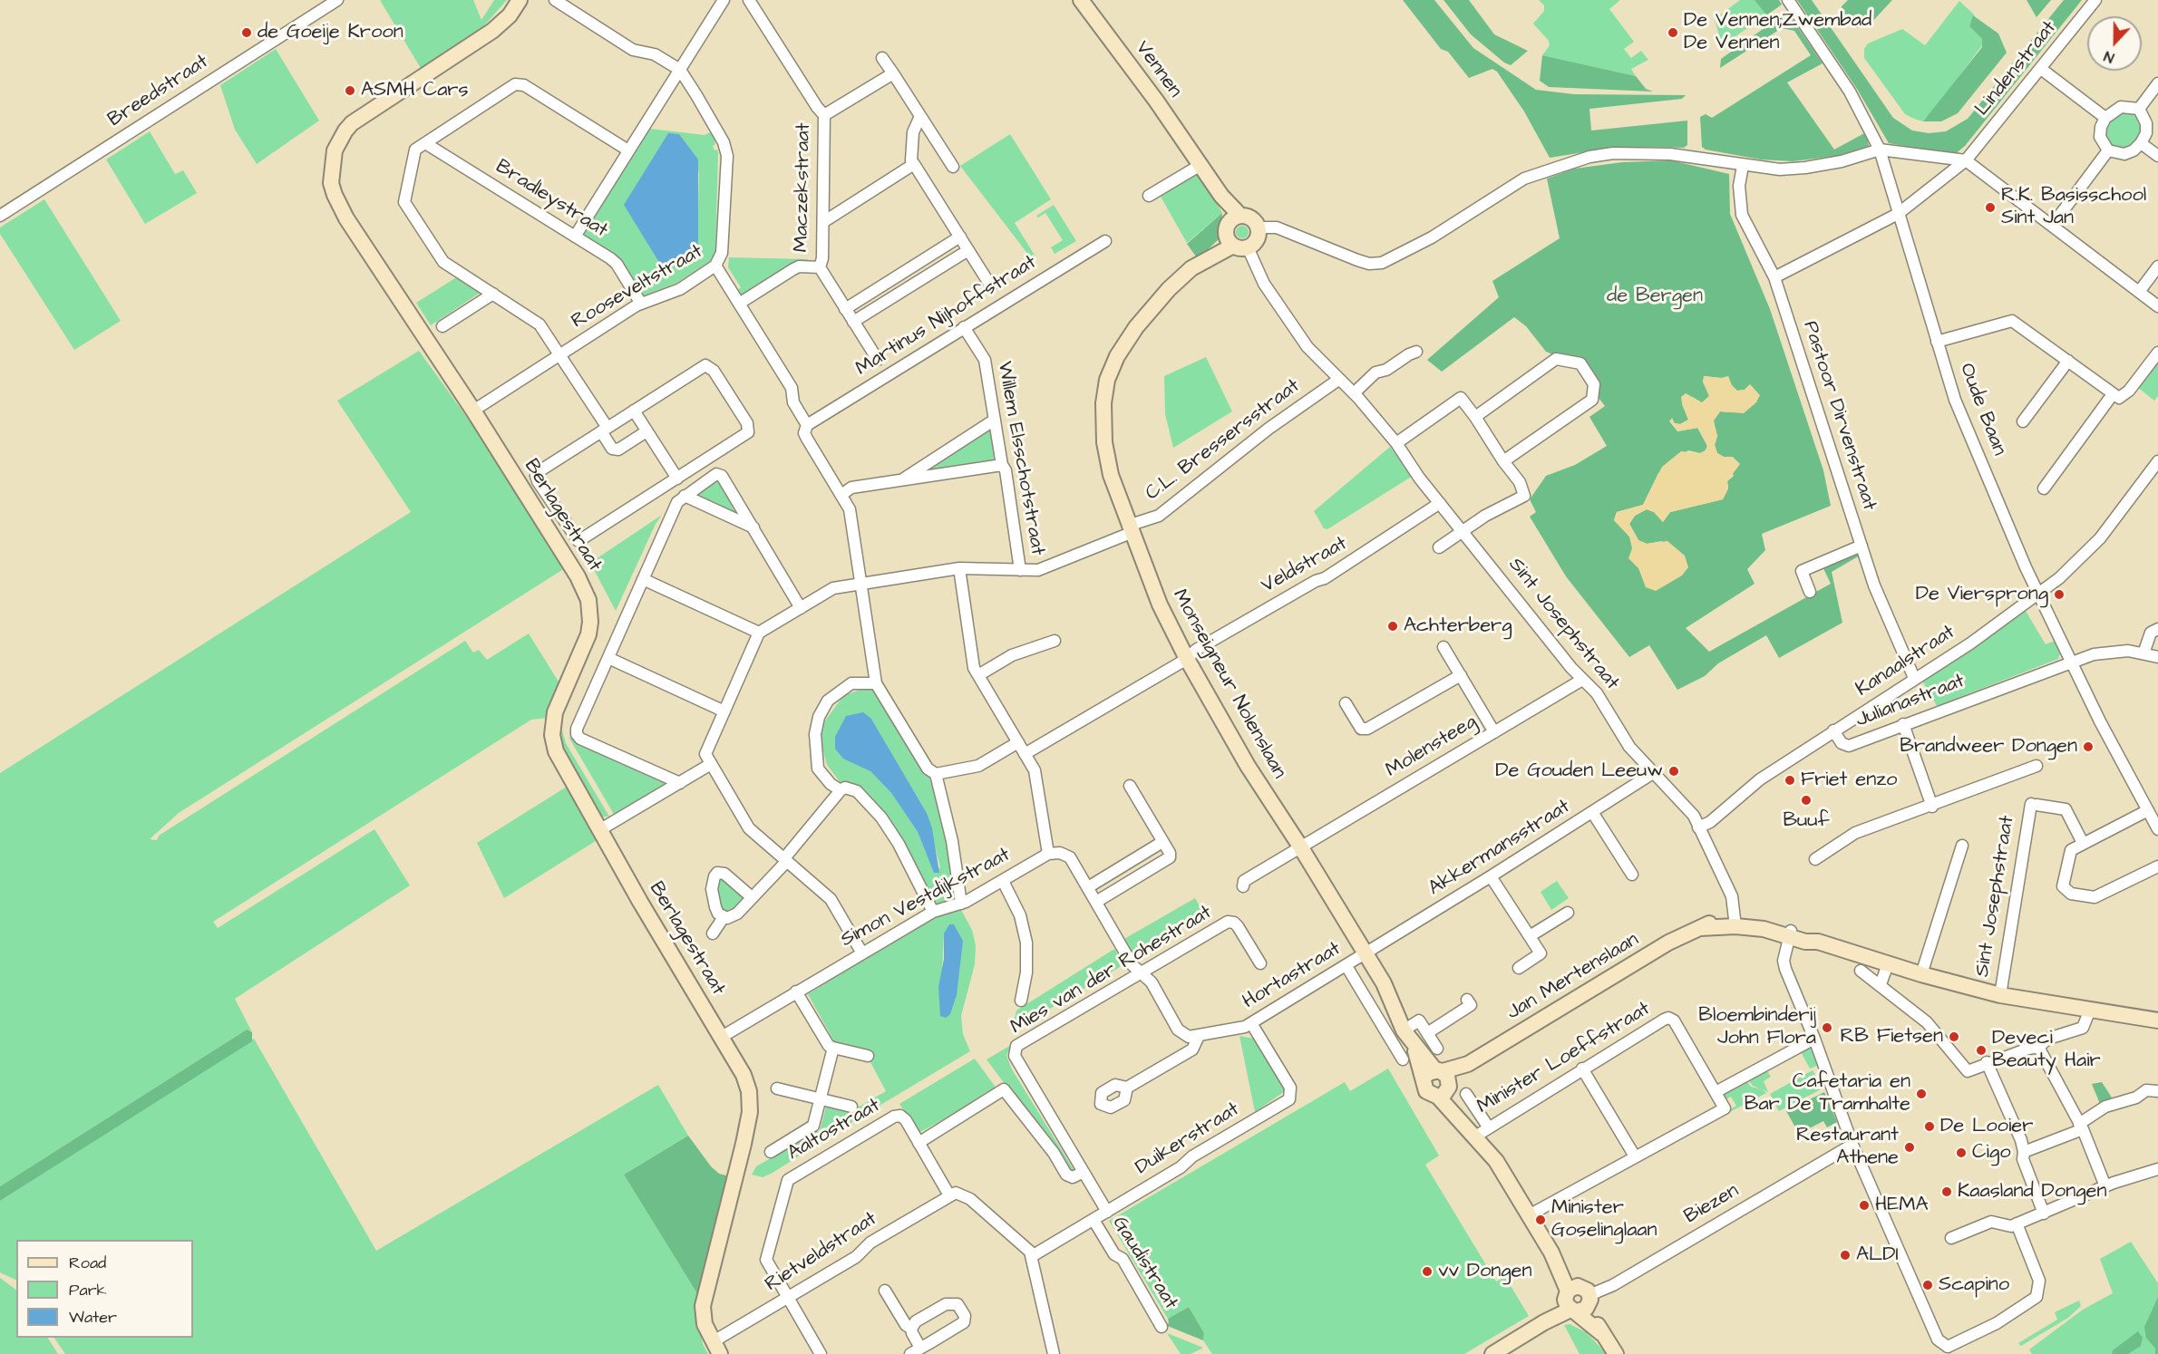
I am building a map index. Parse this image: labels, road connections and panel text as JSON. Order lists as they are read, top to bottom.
{
  "streets": {
    "street": [
      "Lindenstraat",
      "Vennen",
      "Breedstraat",
      "Maczekstraat",
      "Bradleystraat",
      "Rooseveltstraat",
      "Martinus Nijhoffstraat",
      "Oude Baan",
      "Pastoor Dirvenstraat",
      "C.L. Bressersstraat",
      "Willem Elsschotstraat",
      "Berlagestraat",
      "Veldstraat",
      "Sint Josephstraat",
      "Kanaalstraat",
      "Monseigneur Nolenslaan",
      "Julianastraat",
      "Molensteeg",
      "Akkermansstraat",
      "Simon Vestdijkstraat",
      "Mies van der Rohestraat",
      "Hortastraat",
      "Jan Mertenslaan",
      "Minister Loeffstraat",
      "Aaltostraat",
      "Duikerstraat",
      "Biezen",
      "Rietveldstraat",
      "Gaudistraat"
    ]
  },
  "crossings": [
    ["Lindenstraat", "Oude Baan"],
    ["Lindenstraat", "Pastoor Dirvenstraat"],
    ["Vennen", "Sint Josephstraat"],
    ["Vennen", "Monseigneur Nolenslaan"],
    ["Bradleystraat", "Rooseveltstraat"],
    ["Rooseveltstraat", "Berlagestraat"],
    ["Martinus Nijhoffstraat", "Willem Elsschotstraat"],
    ["Oude Baan", "Kanaalstraat"],
    ["Oude Baan", "Julianastraat"],
    ["Pastoor Dirvenstraat", "Kanaalstraat"],
    ["C.L. Bressersstraat", "Willem Elsschotstraat"],
    ["C.L. Bressersstraat", "Sint Josephstraat"],
    ["C.L. Bressersstraat", "Monseigneur Nolenslaan"],
    ["Berlagestraat", "Simon Vestdijkstraat"],
    ["Berlagestraat", "Rietveldstraat"],
    ["Veldstraat", "Sint Josephstraat"],
    ["Veldstraat", "Monseigneur Nolenslaan"],
    ["Sint Josephstraat", "Monseigneur Nolenslaan"],
    ["Sint Josephstraat", "Julianastraat"],
    ["Sint Josephstraat", "Molensteeg"],
    ["Sint Josephstraat", "Akkermansstraat"],
    ["Sint Josephstraat", "Jan Mertenslaan"],
    ["Kanaalstraat", "Julianastraat"],
    ["Monseigneur Nolenslaan", "Molensteeg"],
    ["Monseigneur Nolenslaan", "Akkermansstraat"],
    ["Monseigneur Nolenslaan", "Hortastraat"],
    ["Akkermansstraat", "Hortastraat"],
    ["Mies van der Rohestraat", "Duikerstraat"],
    ["Hortastraat", "Duikerstraat"],
    ["Aaltostraat", "Rietveldstraat"],
    ["Duikerstraat", "Gaudistraat"]
  ],
  "parks": ["de Bergen"],
  "places": [
    "de Goeije Kroon",
    "De Vennen;Zwembad De Vennen",
    "ASMH Cars",
    "R.K. Basisschool Sint Jan",
    "De Viersprong",
    "Achterberg",
    "Brandweer Dongen",
    "De Gouden Leeuw",
    "Friet enzo",
    "Buuf",
    "Bloembinderij John Flora",
    "RB Fietsen",
    "Deveci Beauty Hair",
    "Cafetaria en Bar De Tramhalte",
    "De Looier",
    "Restaurant Athene",
    "Cigo",
    "Kaasland Dongen",
    "HEMA",
    "Minister Goselinglaan",
    "ALDI",
    "vv Dongen",
    "Scapino"
  ],
  "legend": ["Road", "Park", "Water"],
  "north": "bottom"
}
